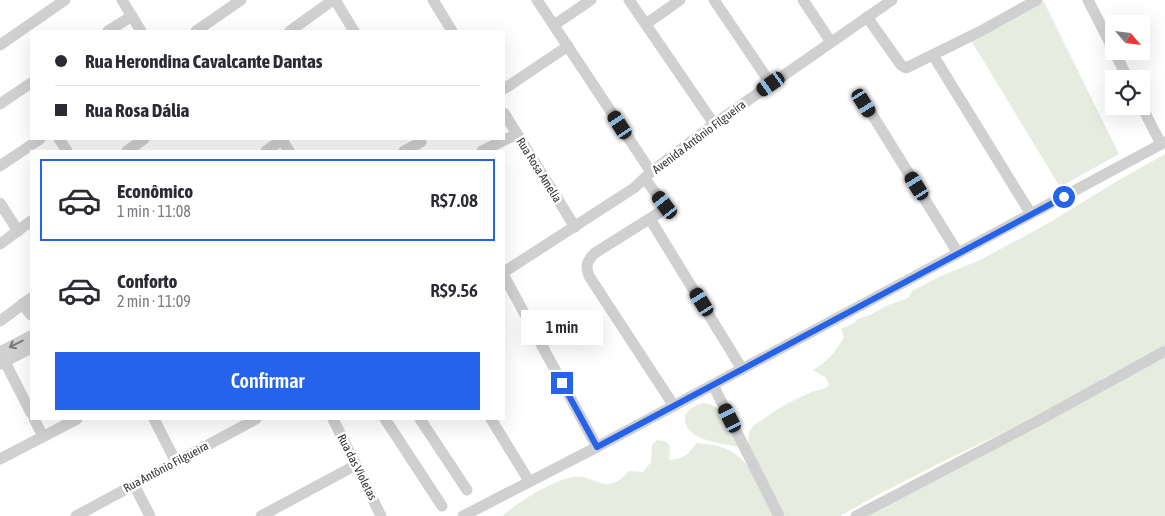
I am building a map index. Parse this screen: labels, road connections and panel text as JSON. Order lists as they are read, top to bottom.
{
  "streets": {
    "street": [
      "Avenida Antônio Filgueira",
      "Rua Rosa Amelia",
      "Rua Antônio Filgueira",
      "Rua das Violetas"
    ]
  },
  "crossings": [
    ["Avenida Antônio Filgueira", "Rua Rosa Amelia"]
  ],
  "north": "bottom right",
  "page": {
    "banner": ["Rua Herondina Cavalcante Dantas", "Rua Rosa Dália"],
    "list": [
      {
        "name": "Econômico",
        "note": "1 min · 11:08",
        "value": "R$7.08"
      },
      {
        "name": "Conforto",
        "note": "2 min · 11:09",
        "value": "R$9.56"
      }
    ],
    "bubble": "1 min",
    "buttons": "Confirmar"
  }
}
